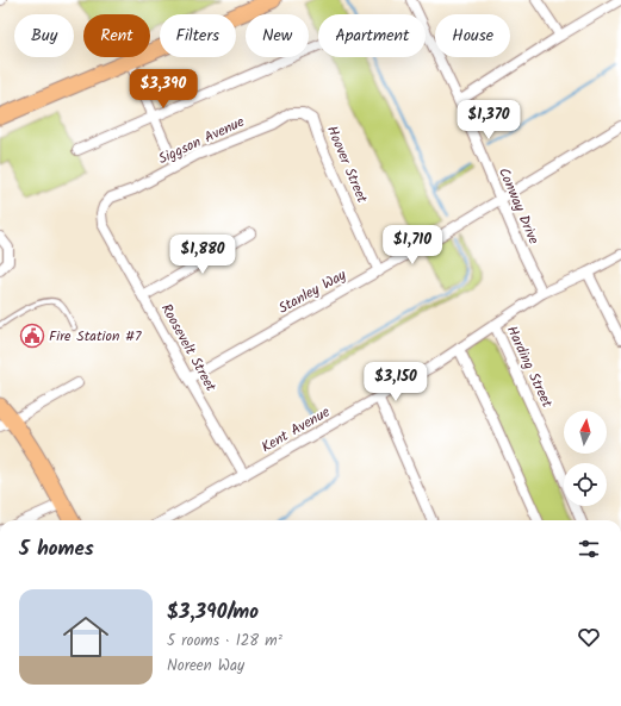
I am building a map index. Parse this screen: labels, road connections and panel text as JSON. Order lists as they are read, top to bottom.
{
  "streets": {
    "street": [
      "Siggson Avenue",
      "Hoover Street",
      "Conway Drive",
      "Stanley Way",
      "Roosevelt Street",
      "Harding Street",
      "Kent Avenue"
    ]
  },
  "crossings": [
    ["Siggson Avenue", "Hoover Street"],
    ["Siggson Avenue", "Roosevelt Street"],
    ["Hoover Street", "Stanley Way"],
    ["Conway Drive", "Stanley Way"],
    ["Conway Drive", "Kent Avenue"],
    ["Stanley Way", "Roosevelt Street"],
    ["Roosevelt Street", "Kent Avenue"],
    ["Harding Street", "Kent Avenue"]
  ],
  "places": {
    "public building": ["Fire Station #7"]
  },
  "north": "top",
  "page": {
    "chip": [
      "Buy",
      "Rent",
      "Filters",
      "New",
      "Apartment",
      "House"
    ],
    "price": [
      "$3,390",
      "$1,370",
      "$1,710",
      "$1,880",
      "$3,150"
    ],
    "heading": "5 homes",
    "list": [
      {
        "name": "$3,390/mo",
        "note": "5 rooms · 128 m² · Noreen Way"
      }
    ]
  }
}
